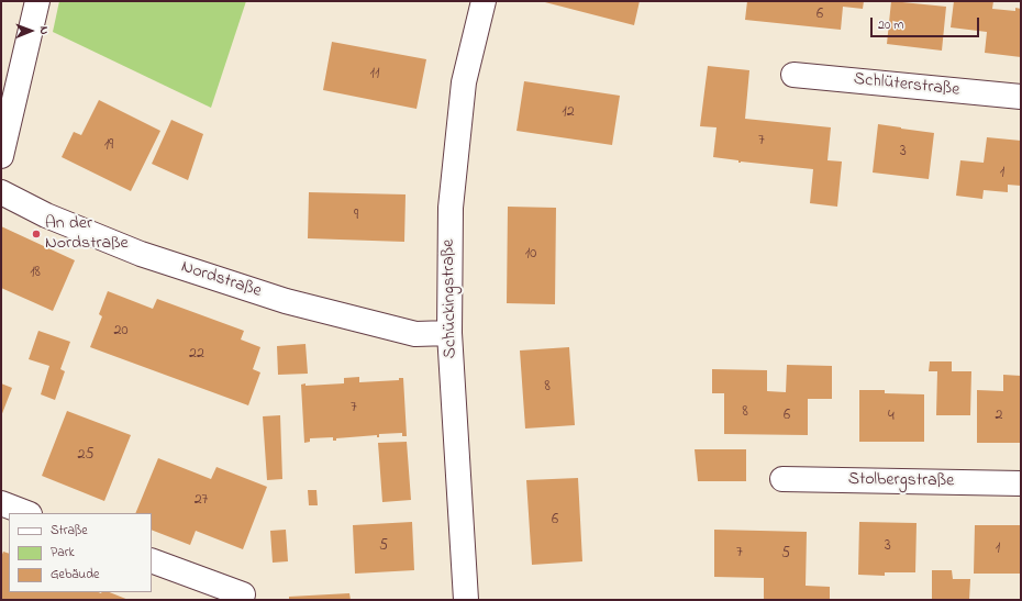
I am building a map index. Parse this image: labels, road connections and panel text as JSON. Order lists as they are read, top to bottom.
{
  "streets": {
    "street": [
      "Schlüterstraße",
      "Nordstraße",
      "Schückingstraße",
      "Stolbergstraße"
    ]
  },
  "crossings": [
    ["Nordstraße", "Schückingstraße"]
  ],
  "places": ["An der Nordstraße"],
  "house_numbers": [
    "6",
    "11",
    "12",
    "7",
    "19",
    "3",
    "1",
    "9",
    "10",
    "18",
    "20",
    "22",
    "8",
    "7",
    "8",
    "6",
    "2",
    "4",
    "25",
    "27",
    "6",
    "5",
    "3",
    "1",
    "7",
    "5"
  ],
  "legend": ["Straße", "Park", "Gebäude"],
  "scale_bar": "20 m",
  "north": "right"
}
